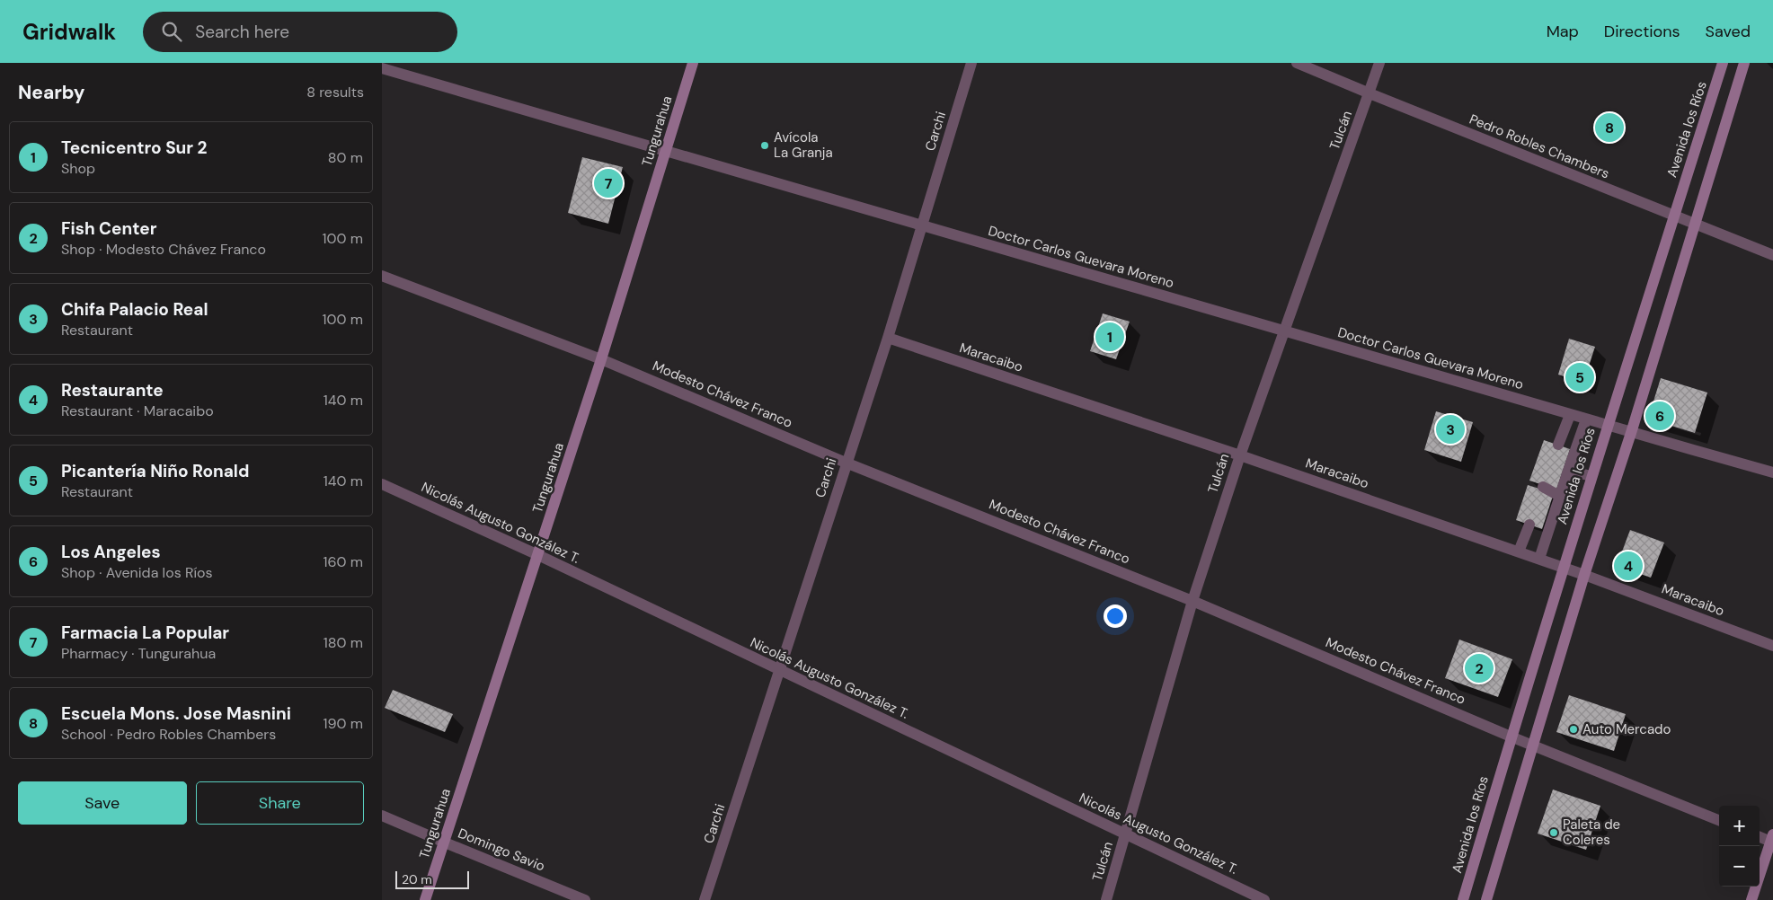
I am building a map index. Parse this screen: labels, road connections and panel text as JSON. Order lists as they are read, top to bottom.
{
  "streets": {
    "main road": ["Avenida los Ríos", "Tungurahua"],
    "street": [
      "Tulcán",
      "Carchi",
      "Pedro Robles Chambers",
      "Doctor Carlos Guevara Moreno",
      "Maracaibo",
      "Modesto Chávez Franco",
      "Nicolás Augusto González T.",
      "Domingo Savio"
    ]
  },
  "crossings": [
    ["Avenida los Ríos", "Pedro Robles Chambers"],
    ["Avenida los Ríos", "Doctor Carlos Guevara Moreno"],
    ["Avenida los Ríos", "Maracaibo"],
    ["Avenida los Ríos", "Modesto Chávez Franco"],
    ["Tulcán", "Pedro Robles Chambers"],
    ["Tulcán", "Doctor Carlos Guevara Moreno"],
    ["Tulcán", "Maracaibo"],
    ["Tulcán", "Modesto Chávez Franco"],
    ["Tulcán", "Nicolás Augusto González T."],
    ["Tungurahua", "Doctor Carlos Guevara Moreno"],
    ["Tungurahua", "Modesto Chávez Franco"],
    ["Tungurahua", "Nicolás Augusto González T."],
    ["Tungurahua", "Domingo Savio"],
    ["Carchi", "Doctor Carlos Guevara Moreno"],
    ["Carchi", "Maracaibo"],
    ["Carchi", "Modesto Chávez Franco"],
    ["Carchi", "Nicolás Augusto González T."]
  ],
  "places": ["Avícola La Granja", "Auto Mercado", "Paleta de Coleres"],
  "scale_bar": "20 m",
  "page": {
    "header": "Gridwalk",
    "search": "Search here",
    "nav": ["Map", "Directions", "Saved"],
    "heading": ["Nearby", "8 results"],
    "pins": [
      "8",
      "7",
      "1",
      "5",
      "6",
      "3",
      "4",
      "2"
    ],
    "list": [
      {
        "mark": "1",
        "name": "Tecnicentro Sur 2",
        "note": "Shop",
        "value": "80 m"
      },
      {
        "mark": "2",
        "name": "Fish Center",
        "note": "Shop · Modesto Chávez Franco",
        "value": "100 m"
      },
      {
        "mark": "3",
        "name": "Chifa Palacio Real",
        "note": "Restaurant",
        "value": "100 m"
      },
      {
        "mark": "4",
        "name": "Restaurante",
        "note": "Restaurant · Maracaibo",
        "value": "140 m"
      },
      {
        "mark": "5",
        "name": "Picantería Niño Ronald",
        "note": "Restaurant",
        "value": "140 m"
      },
      {
        "mark": "6",
        "name": "Los Angeles",
        "note": "Shop · Avenida los Ríos",
        "value": "160 m"
      },
      {
        "mark": "7",
        "name": "Farmacia La Popular",
        "note": "Pharmacy · Tungurahua",
        "value": "180 m"
      },
      {
        "mark": "8",
        "name": "Escuela Mons. Jose Masnini",
        "note": "School · Pedro Robles Chambers",
        "value": "190 m"
      }
    ],
    "buttons": ["Save", "Share"],
    "map_buttons": ["+", "−"],
    "scale": "20 m"
  }
}
